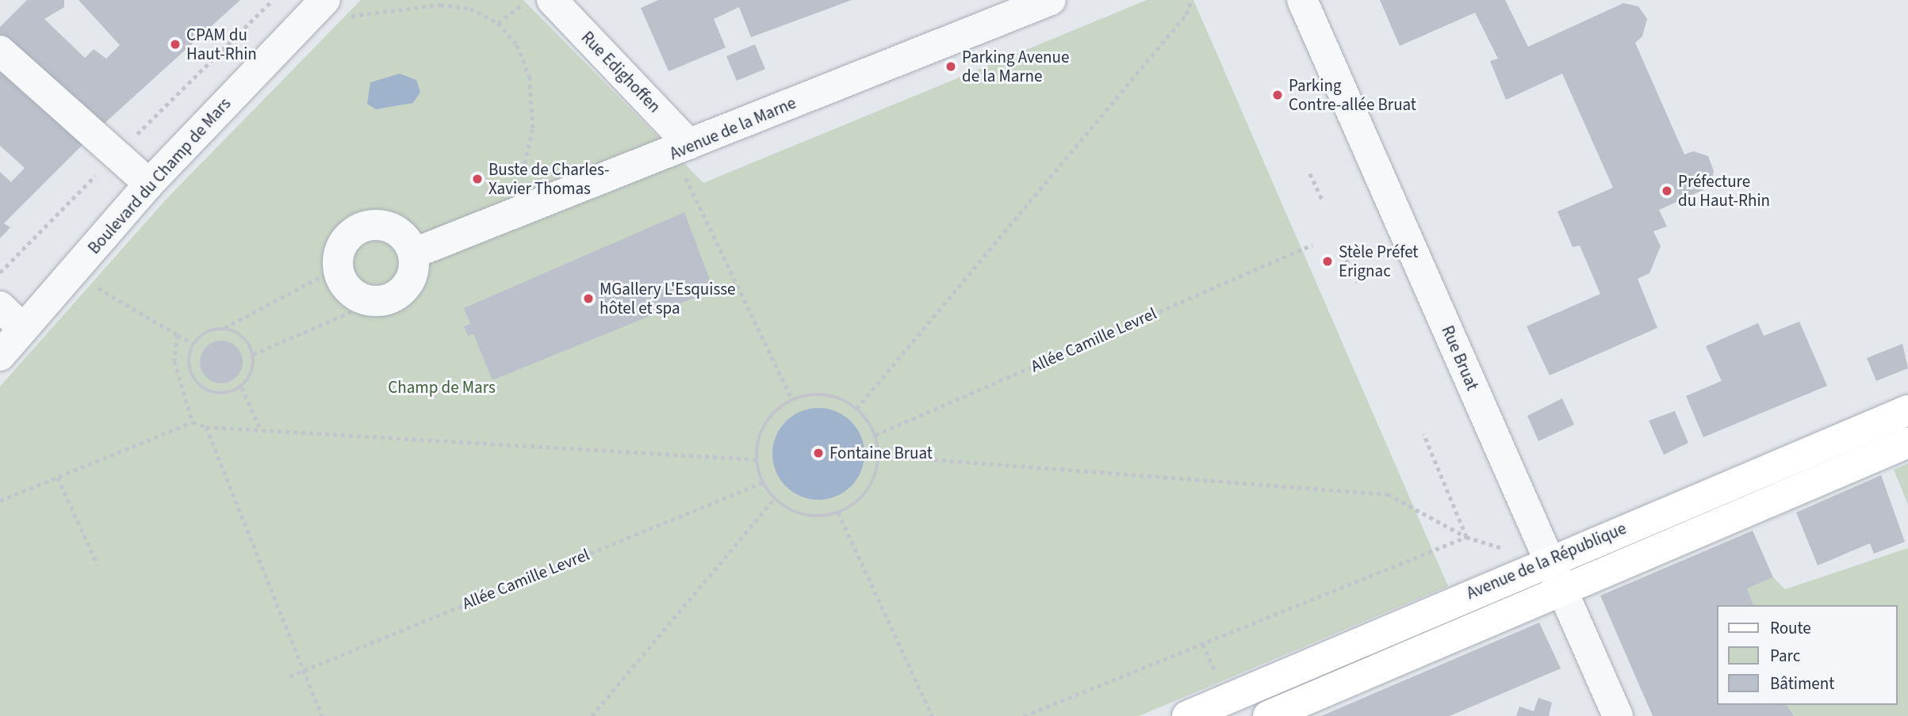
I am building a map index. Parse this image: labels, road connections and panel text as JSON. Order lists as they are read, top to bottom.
{
  "streets": {
    "main road": ["Avenue de la République"],
    "street": [
      "Rue Edighoffen",
      "Avenue de la Marne",
      "Boulevard du Champ de Mars",
      "Rue Bruat"
    ],
    "path": ["Allée Camille Levrel"]
  },
  "crossings": [
    ["Rue Edighoffen", "Avenue de la Marne"],
    ["Rue Bruat", "Avenue de la République"]
  ],
  "parks": ["Champ de Mars"],
  "places": [
    "CPAM du Haut-Rhin",
    "Parking Avenue de la Marne",
    "Parking Contre-allée Bruat",
    "Buste de Charles- Xavier Thomas",
    "Préfecture du Haut-Rhin",
    "Stèle Préfet Erignac",
    "MGallery L'Esquisse hôtel et spa",
    "Fontaine Bruat"
  ],
  "legend": ["Route", "Parc", "Bâtiment"]
}
